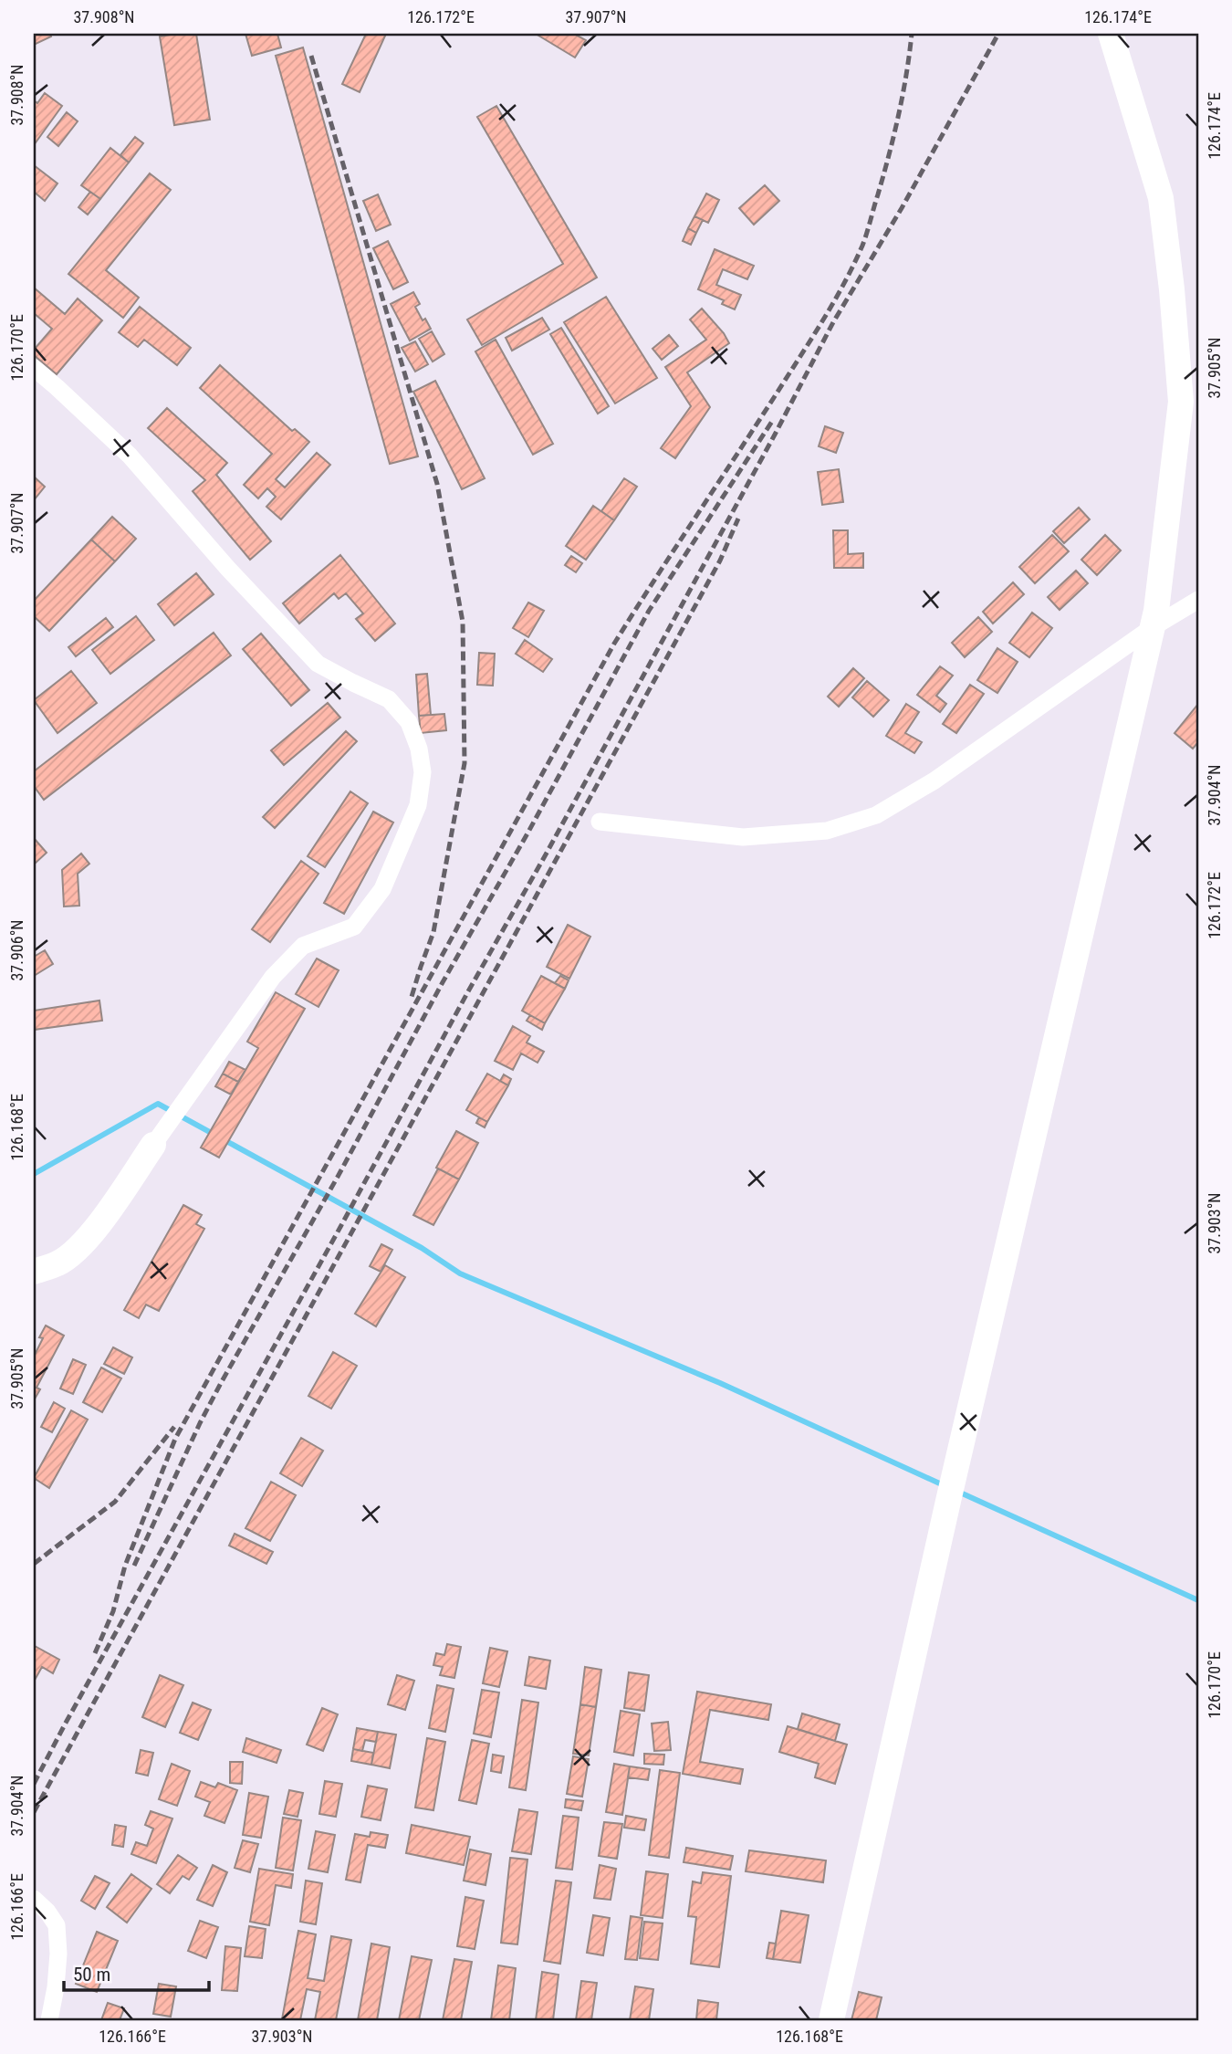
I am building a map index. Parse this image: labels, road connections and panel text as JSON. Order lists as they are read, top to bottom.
{
  "scale_bar": "50 m",
  "coordinates": [
    "37.908°N",
    "126.172°E",
    "37.907°N",
    "126.174°E",
    "126.170°E",
    "37.905°N",
    "37.904°N",
    "37.906°N",
    "126.168°E",
    "37.903°N",
    "126.166°E"
  ]
}
